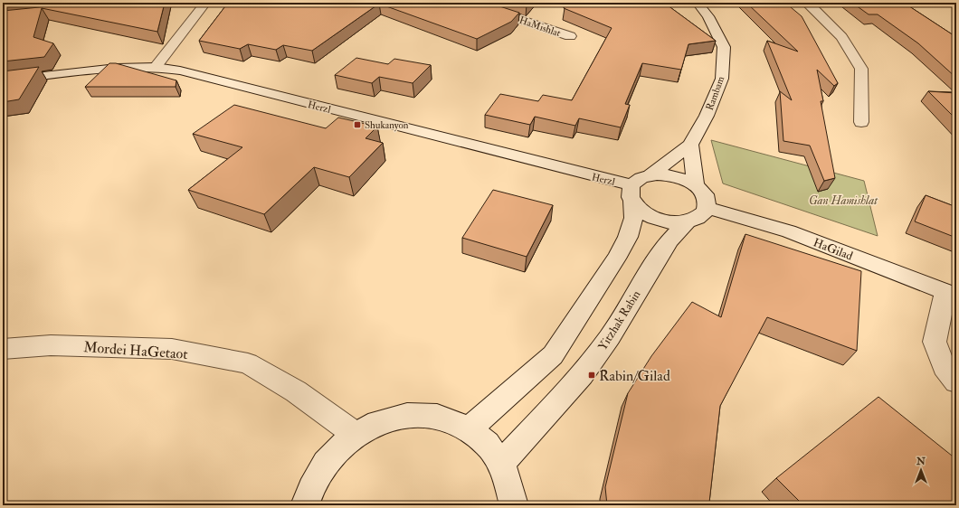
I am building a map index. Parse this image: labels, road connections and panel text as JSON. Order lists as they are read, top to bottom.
{
  "streets": {
    "street": [
      "HaMishlat",
      "Rambam",
      "Herzl",
      "HaGilad",
      "Yitzhak Rabin",
      "Mordei HaGetaot"
    ]
  },
  "crossings": [
    ["Rambam", "Herzl"],
    ["Rambam", "HaGilad"],
    ["Rambam", "Yitzhak Rabin"],
    ["Herzl", "HaGilad"],
    ["Herzl", "Yitzhak Rabin"],
    ["HaGilad", "Yitzhak Rabin"]
  ],
  "parks": ["Gan Hamishlat"],
  "places": {
    "transit": ["Shukanyon", "Rabin/Gilad"]
  },
  "north": "top"
}
